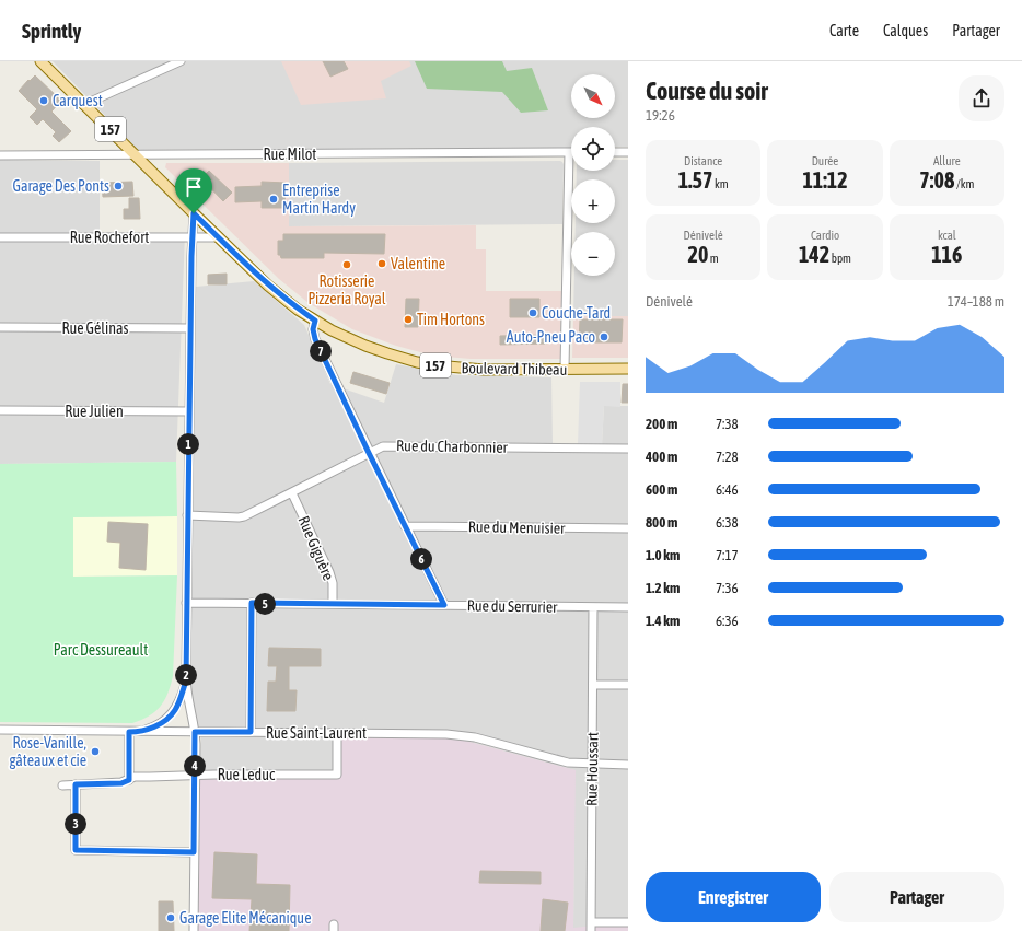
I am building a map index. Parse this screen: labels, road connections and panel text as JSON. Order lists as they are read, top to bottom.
{
  "streets": {
    "main road": ["157", "Boulevard Thibeau"],
    "street": [
      "Rue Milot",
      "Rue Rochefort",
      "Rue Gélinas",
      "Rue Julien",
      "Rue du Charbonnier",
      "Rue du Menuisier",
      "Rue Giguère",
      "Rue du Serrurier",
      "Rue Saint-Laurent",
      "Rue Houssart",
      "Rue Leduc"
    ]
  },
  "crossings": [
    ["Rue Milot", "Boulevard Thibeau"],
    ["Rue Rochefort", "Boulevard Thibeau"],
    ["Rue du Charbonnier", "Rue Giguère"],
    ["Rue Giguère", "Rue du Serrurier"],
    ["Rue du Serrurier", "Rue Houssart"],
    ["Rue Saint-Laurent", "Rue Houssart"],
    ["Rue Saint-Laurent", "Rue Leduc"]
  ],
  "parks": ["Parc Dessureault"],
  "places": [
    "Carquest",
    "Garage Des Ponts",
    "Entreprise Martin Hardy",
    "Valentine",
    "Rotisserie Pizzeria Royal",
    "Couche-Tard",
    "Tim Hortons",
    "Auto-Pneu Paco",
    "Rose-Vanille, gâteaux et cie",
    "Garage Elite Mécanique"
  ],
  "north": "bottom right",
  "page": {
    "header": "Sprintly",
    "nav": ["Carte", "Calques", "Partager"],
    "heading": ["Course du soir", "19:26"],
    "map_buttons": ["+", "−"],
    "stats": [
      ["Distance", "1.57 km"],
      ["Durée", "11:12"],
      ["Allure", "7:08 /km"],
      ["Dénivelé", "20 m"],
      ["Cardio", "142 bpm"],
      ["kcal", "116"]
    ],
    "chart": ["Dénivelé", "174–188 m"],
    "pins": [
      "7",
      "1",
      "6",
      "5",
      "2",
      "4",
      "3"
    ],
    "list": [
      {
        "name": "200 m",
        "note": "7:38"
      },
      {
        "name": "400 m",
        "note": "7:28"
      },
      {
        "name": "600 m",
        "note": "6:46"
      },
      {
        "name": "800 m",
        "note": "6:38"
      },
      {
        "name": "1.0 km",
        "note": "7:17"
      },
      {
        "name": "1.2 km",
        "note": "7:36"
      },
      {
        "name": "1.4 km",
        "note": "6:36"
      }
    ],
    "buttons": ["Enregistrer", "Partager"]
  }
}
